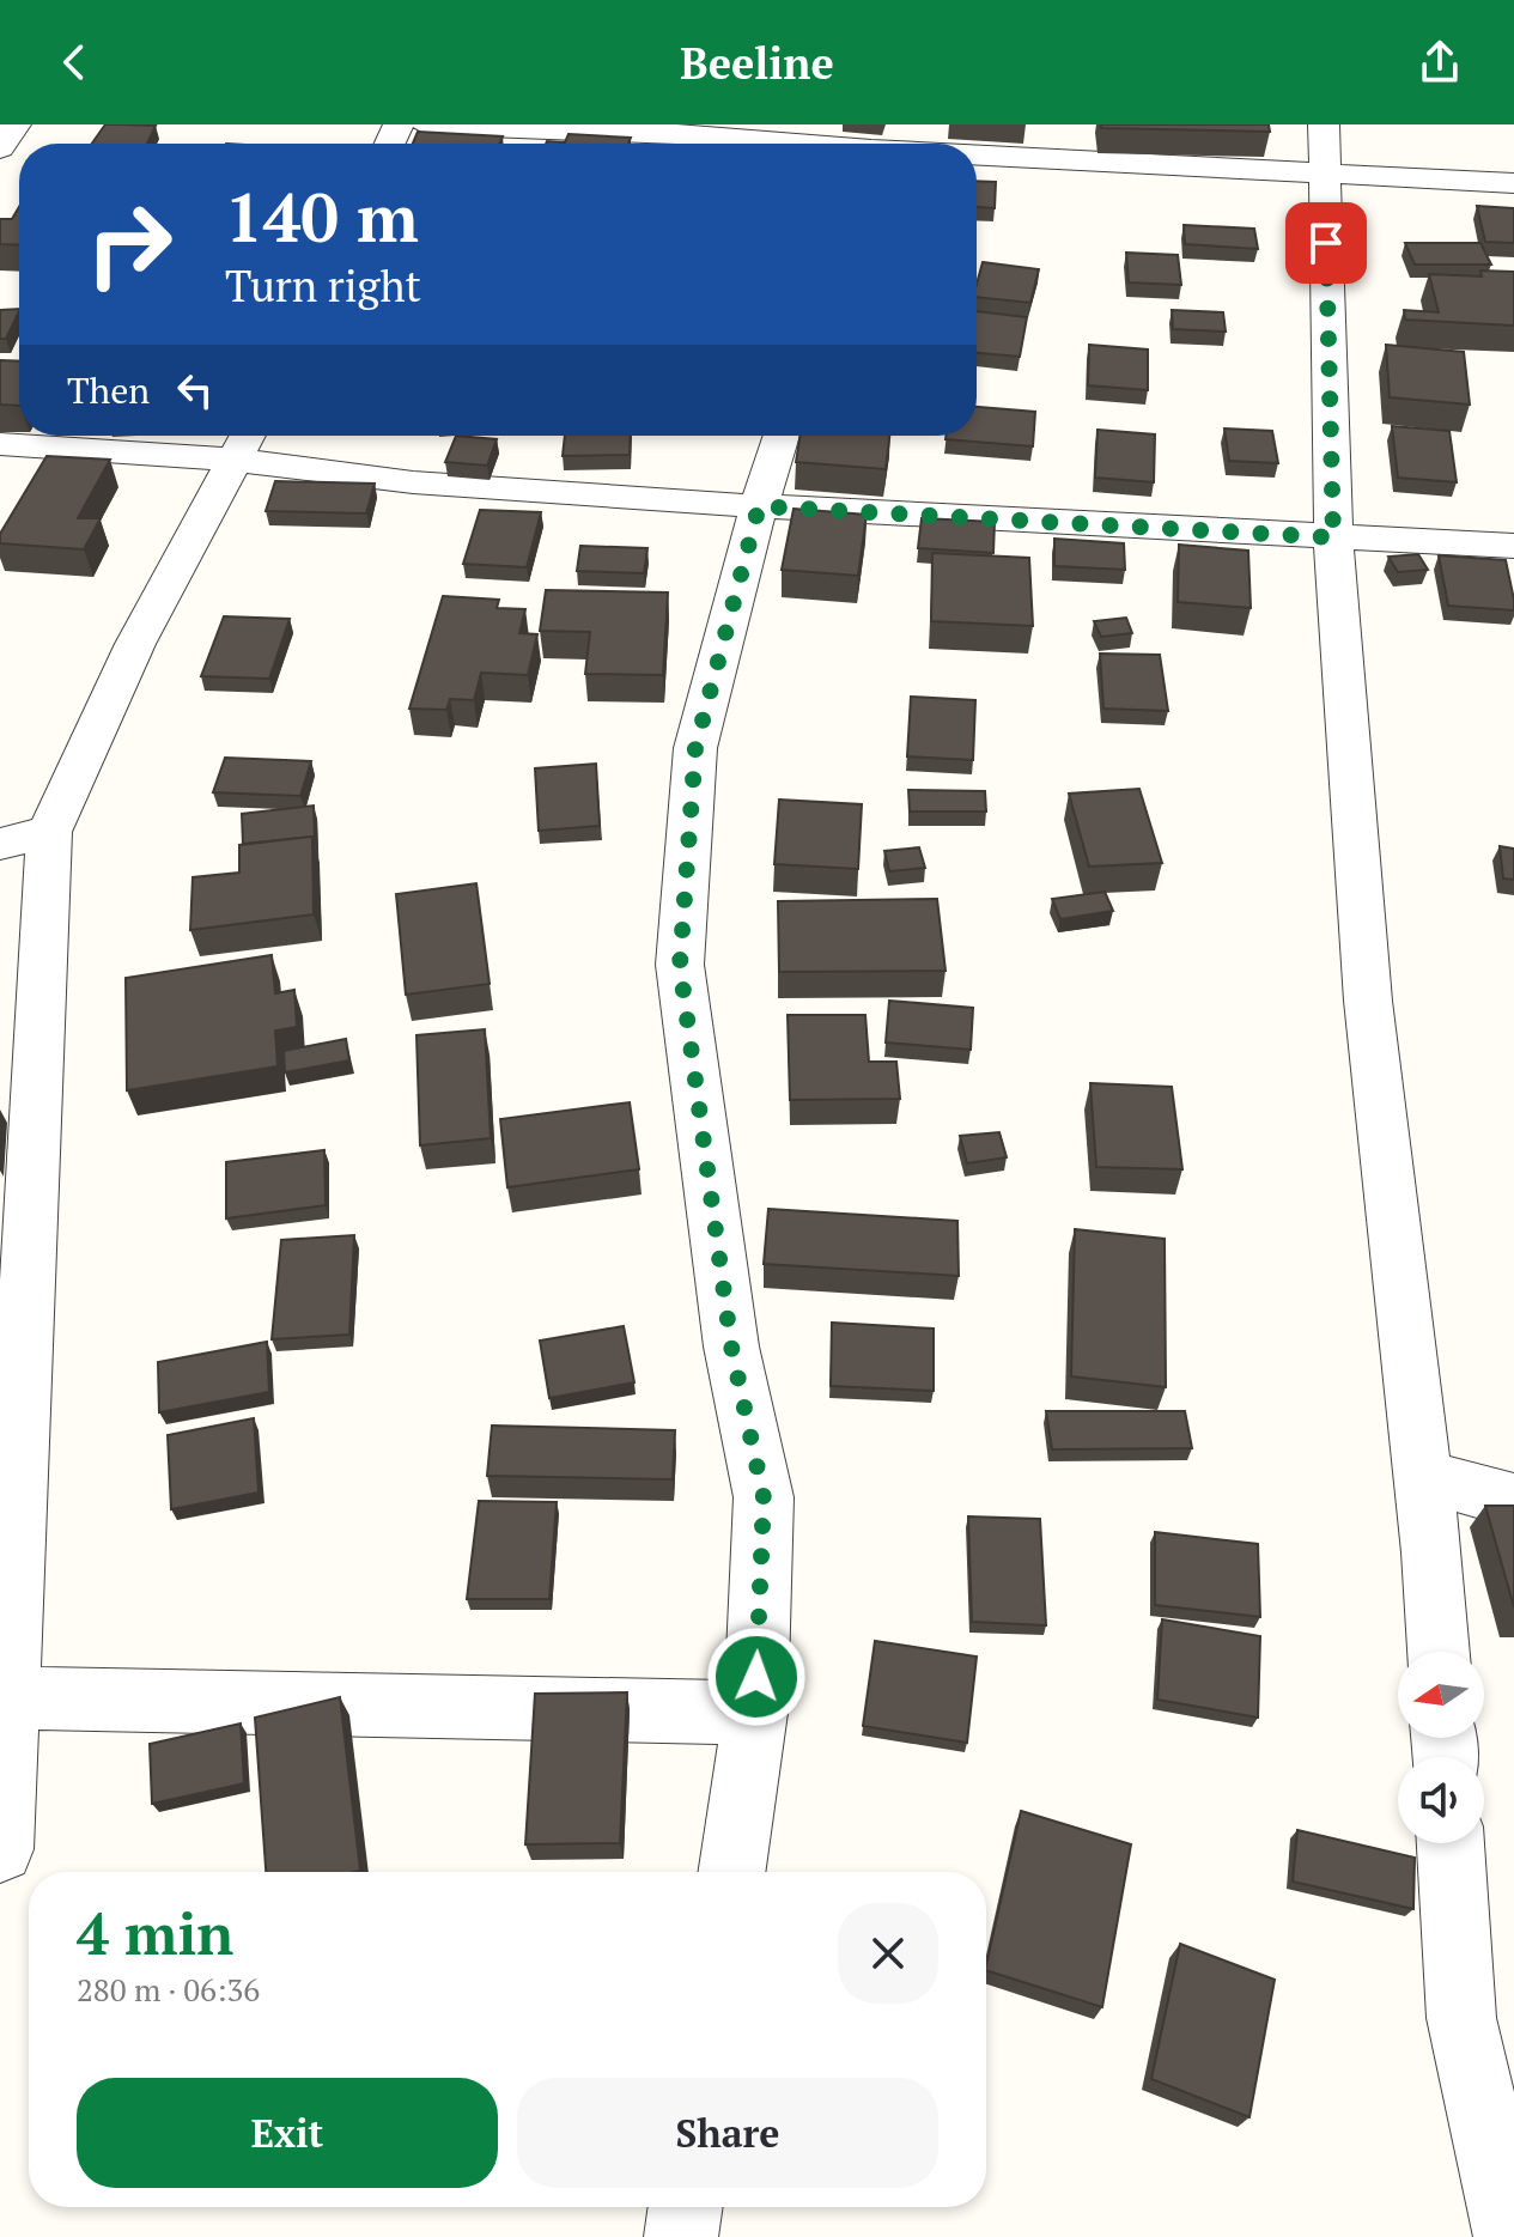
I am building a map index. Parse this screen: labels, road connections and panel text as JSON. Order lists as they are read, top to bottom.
{
  "north": "left",
  "page": {
    "header": "Beeline",
    "turn": ["140 m", "Turn right"],
    "then": "Then",
    "heading": ["4 min", "280 m · 06:36"],
    "buttons": ["Exit", "Share"]
  }
}
